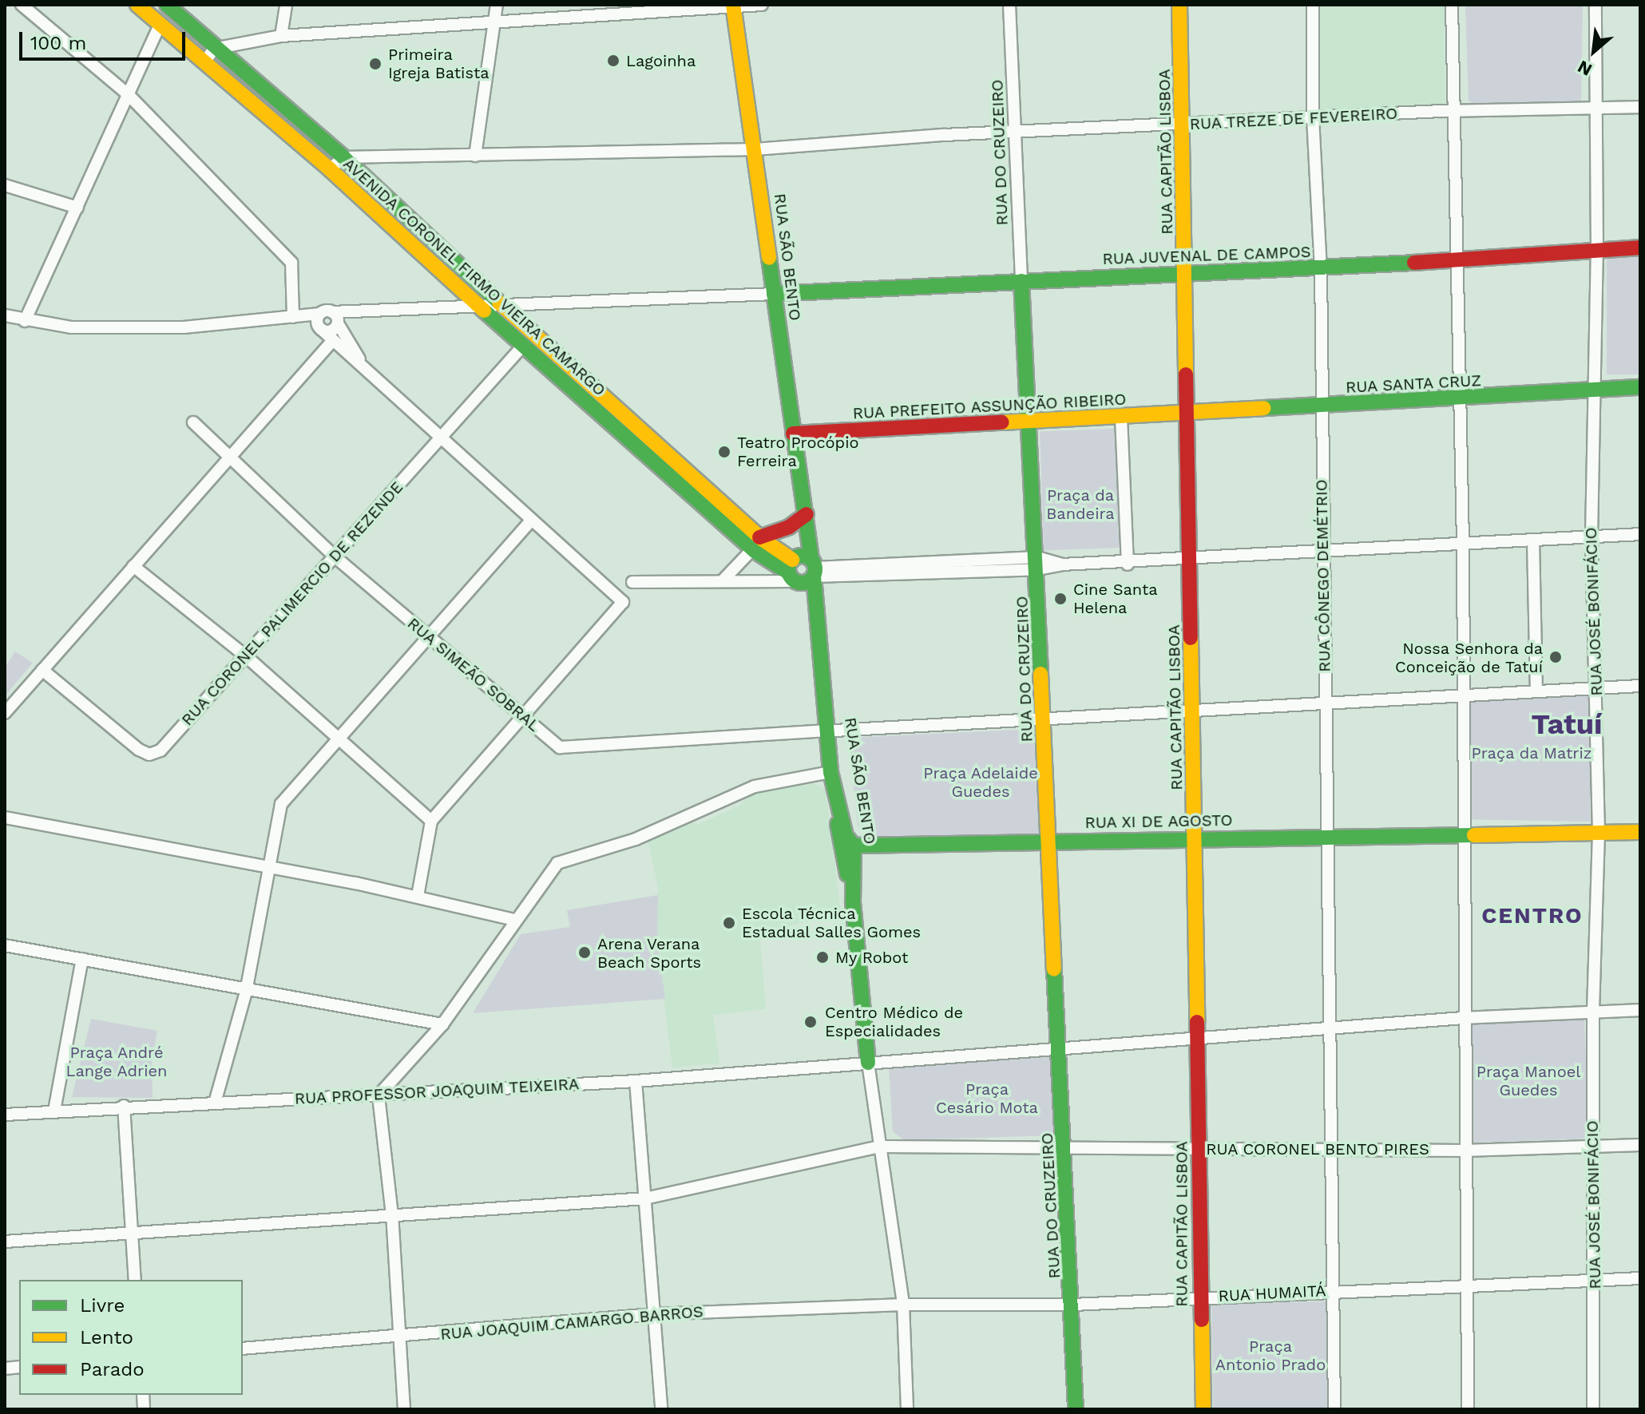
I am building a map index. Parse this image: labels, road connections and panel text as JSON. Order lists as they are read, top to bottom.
{
  "streets": {
    "main road": [
      "RUA CAPITÃO LISBOA",
      "RUA DO CRUZEIRO",
      "RUA JUVENAL DE CAMPOS",
      "RUA SÃO BENTO",
      "AVENIDA CORONEL FIRMO VIEIRA CAMARGO",
      "RUA SANTA CRUZ",
      "RUA PREFEITO ASSUNÇÃO RIBEIRO",
      "RUA XI DE AGOSTO"
    ],
    "street": [
      "RUA TREZE DE FEVEREIRO",
      "RUA CÔNEGO DEMÉTRIO",
      "RUA CORONEL PALIMERCIO DE REZENDE",
      "RUA JOSÉ BONIFÁCIO",
      "RUA SIMEÃO SOBRAL",
      "RUA PROFESSOR JOAQUIM TEIXEIRA",
      "RUA CORONEL BENTO PIRES",
      "RUA HUMAITÁ",
      "RUA JOAQUIM CAMARGO BARROS"
    ]
  },
  "crossings": [
    ["RUA TREZE DE FEVEREIRO", "RUA CAPITÃO LISBOA"],
    ["RUA TREZE DE FEVEREIRO", "RUA DO CRUZEIRO"],
    ["RUA TREZE DE FEVEREIRO", "RUA SÃO BENTO"],
    ["RUA TREZE DE FEVEREIRO", "AVENIDA CORONEL FIRMO VIEIRA CAMARGO"],
    ["RUA TREZE DE FEVEREIRO", "RUA CÔNEGO DEMÉTRIO"],
    ["RUA TREZE DE FEVEREIRO", "RUA JOSÉ BONIFÁCIO"],
    ["RUA CAPITÃO LISBOA", "RUA JUVENAL DE CAMPOS"],
    ["RUA CAPITÃO LISBOA", "RUA SANTA CRUZ"],
    ["RUA CAPITÃO LISBOA", "RUA PREFEITO ASSUNÇÃO RIBEIRO"],
    ["RUA CAPITÃO LISBOA", "RUA XI DE AGOSTO"],
    ["RUA CAPITÃO LISBOA", "RUA PROFESSOR JOAQUIM TEIXEIRA"],
    ["RUA CAPITÃO LISBOA", "RUA CORONEL BENTO PIRES"],
    ["RUA CAPITÃO LISBOA", "RUA HUMAITÁ"],
    ["RUA DO CRUZEIRO", "RUA JUVENAL DE CAMPOS"],
    ["RUA DO CRUZEIRO", "RUA PREFEITO ASSUNÇÃO RIBEIRO"],
    ["RUA DO CRUZEIRO", "RUA XI DE AGOSTO"],
    ["RUA DO CRUZEIRO", "RUA PROFESSOR JOAQUIM TEIXEIRA"],
    ["RUA DO CRUZEIRO", "RUA CORONEL BENTO PIRES"],
    ["RUA DO CRUZEIRO", "RUA HUMAITÁ"],
    ["RUA JUVENAL DE CAMPOS", "RUA SÃO BENTO"],
    ["RUA JUVENAL DE CAMPOS", "RUA CÔNEGO DEMÉTRIO"],
    ["RUA JUVENAL DE CAMPOS", "RUA JOSÉ BONIFÁCIO"],
    ["RUA SÃO BENTO", "AVENIDA CORONEL FIRMO VIEIRA CAMARGO"],
    ["RUA SÃO BENTO", "RUA PREFEITO ASSUNÇÃO RIBEIRO"],
    ["RUA SÃO BENTO", "RUA SIMEÃO SOBRAL"],
    ["RUA SÃO BENTO", "RUA XI DE AGOSTO"],
    ["RUA SÃO BENTO", "RUA PROFESSOR JOAQUIM TEIXEIRA"],
    ["AVENIDA CORONEL FIRMO VIEIRA CAMARGO", "RUA CORONEL PALIMERCIO DE REZENDE"],
    ["RUA SANTA CRUZ", "RUA PREFEITO ASSUNÇÃO RIBEIRO"],
    ["RUA SANTA CRUZ", "RUA CÔNEGO DEMÉTRIO"],
    ["RUA SANTA CRUZ", "RUA JOSÉ BONIFÁCIO"],
    ["RUA CÔNEGO DEMÉTRIO", "RUA XI DE AGOSTO"],
    ["RUA CÔNEGO DEMÉTRIO", "RUA PROFESSOR JOAQUIM TEIXEIRA"],
    ["RUA CÔNEGO DEMÉTRIO", "RUA CORONEL BENTO PIRES"],
    ["RUA CÔNEGO DEMÉTRIO", "RUA HUMAITÁ"],
    ["RUA CORONEL PALIMERCIO DE REZENDE", "RUA SIMEÃO SOBRAL"],
    ["RUA JOSÉ BONIFÁCIO", "RUA PROFESSOR JOAQUIM TEIXEIRA"],
    ["RUA JOSÉ BONIFÁCIO", "RUA CORONEL BENTO PIRES"],
    ["RUA JOSÉ BONIFÁCIO", "RUA HUMAITÁ"],
    ["RUA HUMAITÁ", "RUA JOAQUIM CAMARGO BARROS"]
  ],
  "districts": ["Tatuí", "CENTRO"],
  "parks": [
    "Praça da Bandeira",
    "Praça da Matriz",
    "Praça Adelaide Guedes",
    "Praça André Lange Adrien",
    "Praça Manoel Guedes",
    "Praça Cesário Mota",
    "Praça Antonio Prado"
  ],
  "places": [
    "Lagoinha",
    "Primeira Igreja Batista",
    "Teatro Procópio Ferreira",
    "Cine Santa Helena",
    "Nossa Senhora da Conceição de Tatuí",
    "Escola Técnica Estadual Salles Gomes",
    "Arena Verana Beach Sports",
    "My Robot",
    "Centro Médico de Especialidades"
  ],
  "legend": ["Livre", "Lento", "Parado"],
  "scale_bar": "100 m",
  "north": "bottom left"
}
